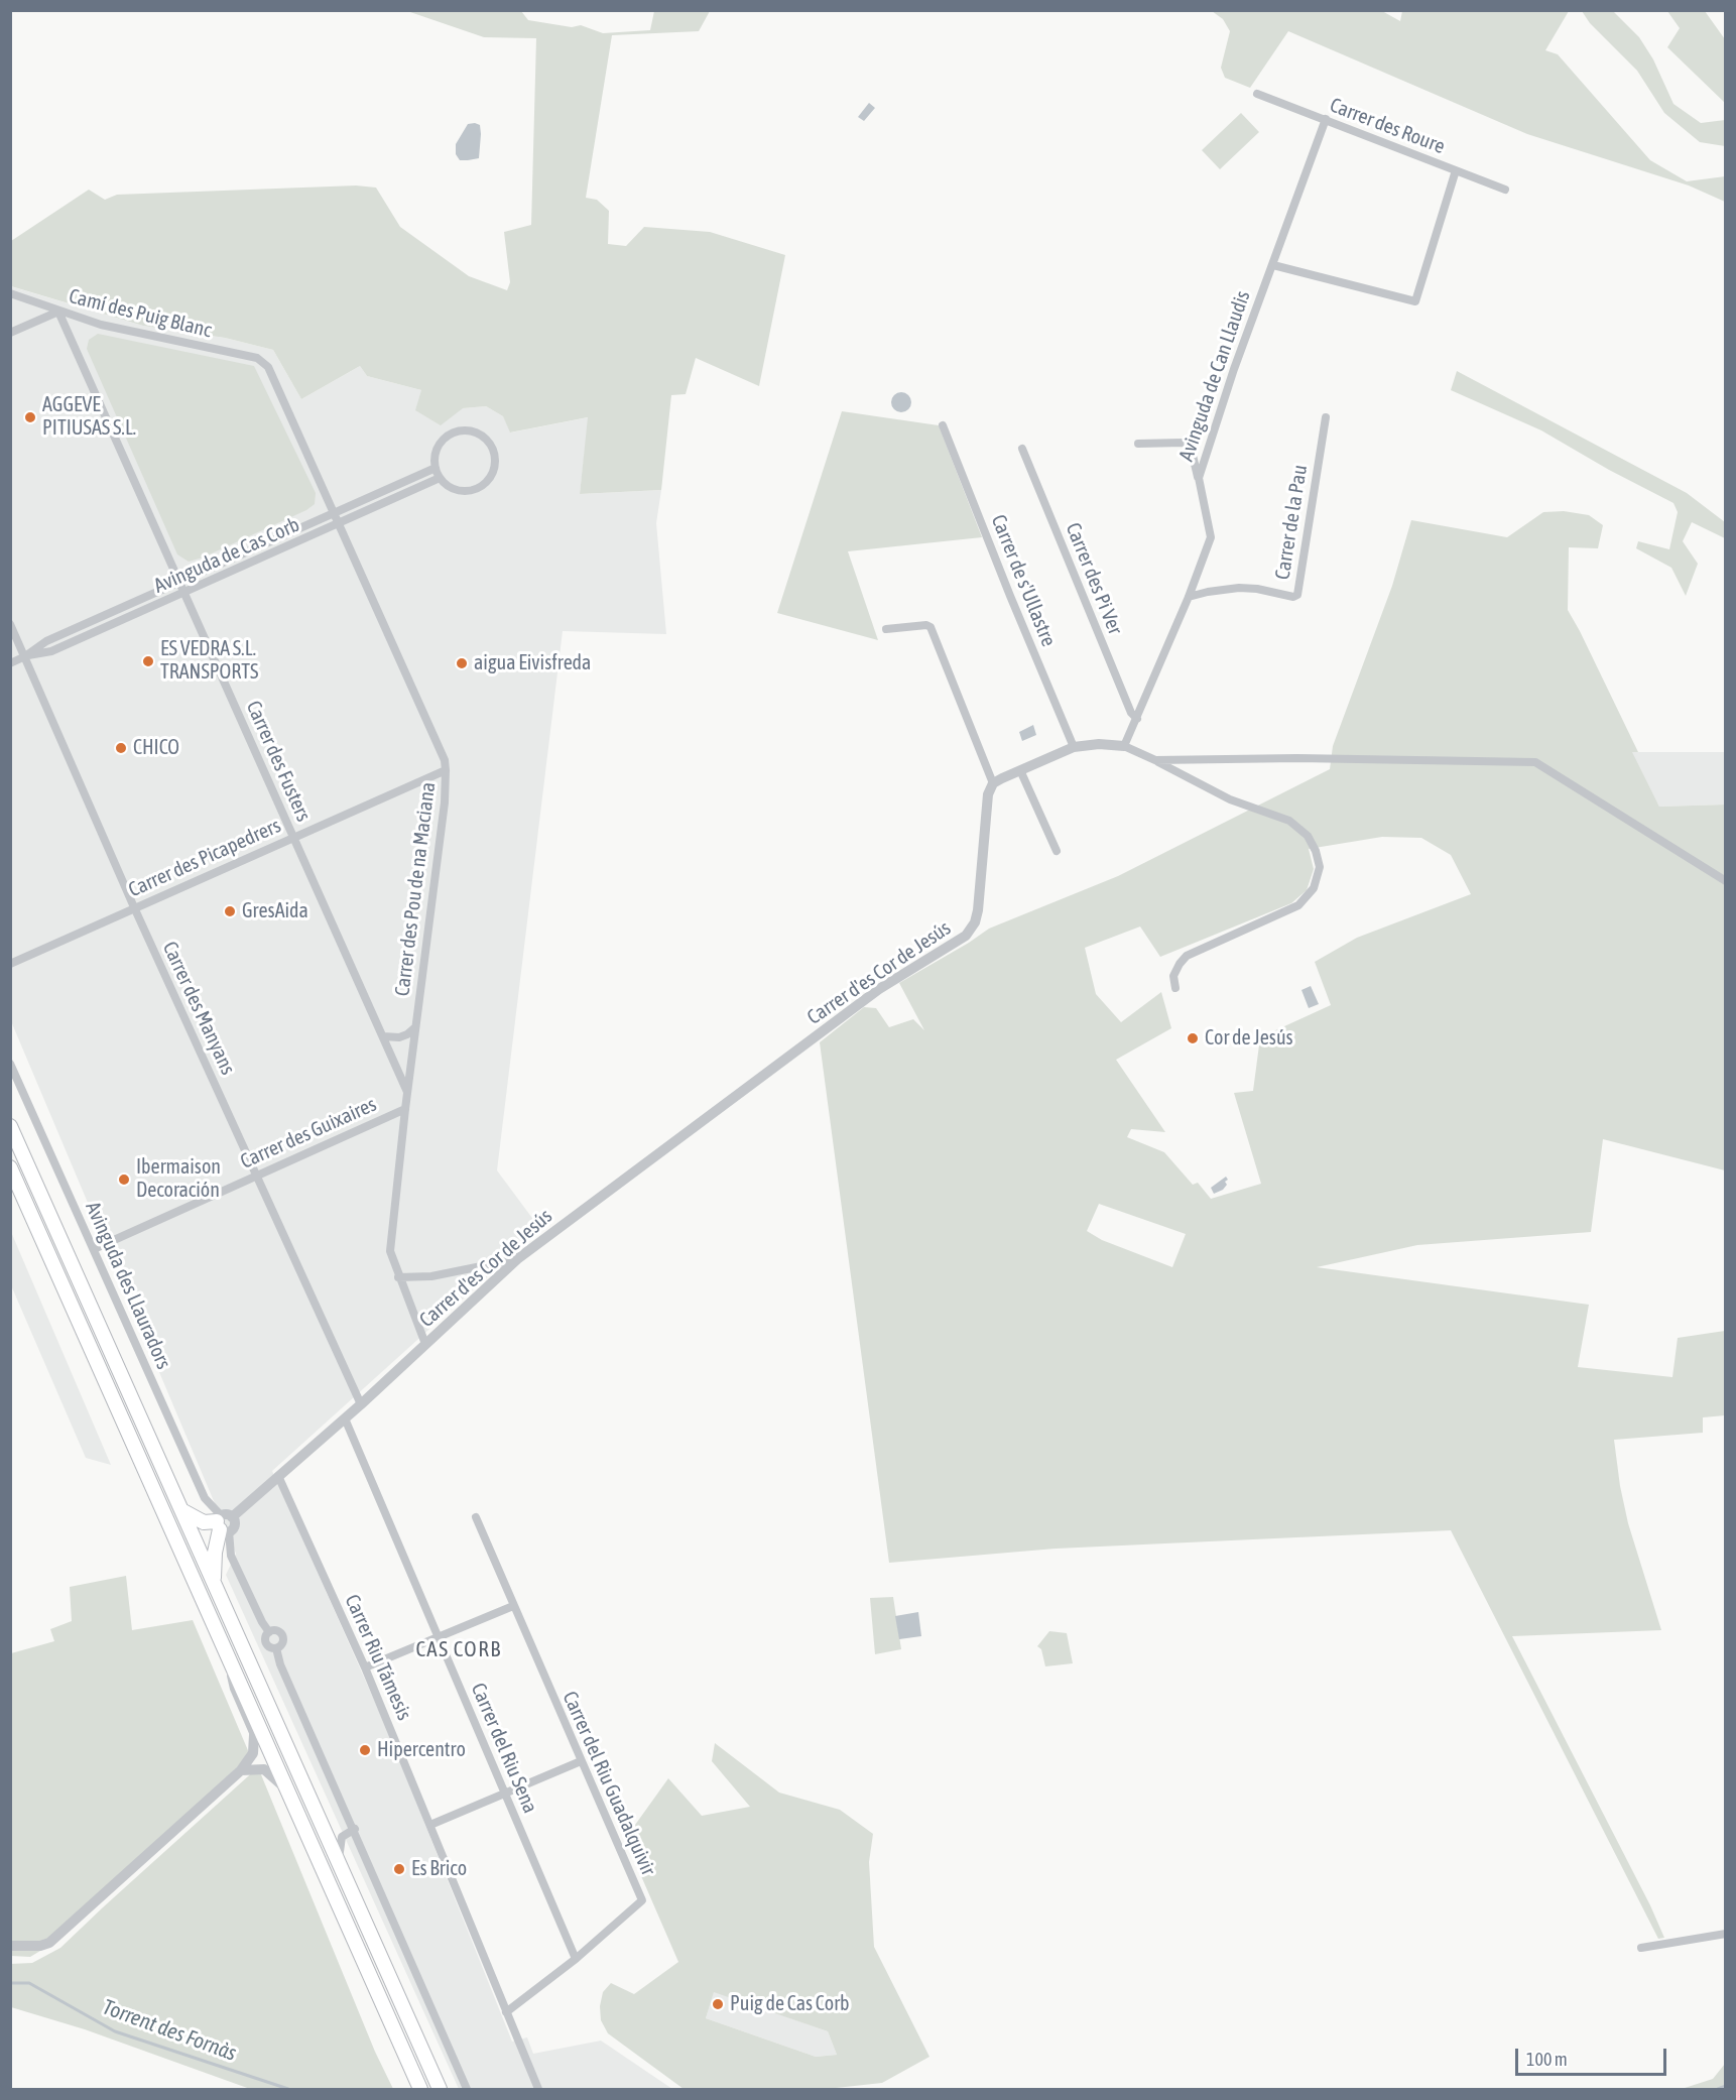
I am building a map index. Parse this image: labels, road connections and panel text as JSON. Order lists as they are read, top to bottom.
{
  "streets": {
    "street": [
      "Carrer des Roure",
      "Camí des Puig Blanc",
      "Avinguda de Can Llaudis",
      "Carrer de la Pau",
      "Avinguda de Cas Corb",
      "Carrer des Pi Ver",
      "Carrer de s'Ullastre",
      "Carrer des Fusters",
      "Carrer des Picapedrers",
      "Carrer des Pou de na Maciana",
      "Carrer d'es Cor de Jesús",
      "Carrer des Manyans",
      "Carrer des Guixaires",
      "Avinguda des Llauradors",
      "Carrer Riu Támesis",
      "Carrer del Riu Sena",
      "Carrer del Riu Guadalquivir"
    ]
  },
  "crossings": [
    ["Carrer des Roure", "Avinguda de Can Llaudis"],
    ["Camí des Puig Blanc", "Carrer des Fusters"],
    ["Camí des Puig Blanc", "Carrer des Pou de na Maciana"],
    ["Avinguda de Can Llaudis", "Carrer de la Pau"],
    ["Avinguda de Can Llaudis", "Carrer des Pi Ver"],
    ["Avinguda de Cas Corb", "Carrer des Fusters"],
    ["Avinguda de Cas Corb", "Carrer des Pou de na Maciana"],
    ["Avinguda de Cas Corb", "Carrer des Manyans"],
    ["Carrer des Fusters", "Carrer des Picapedrers"],
    ["Carrer des Fusters", "Carrer des Pou de na Maciana"],
    ["Carrer des Picapedrers", "Carrer des Pou de na Maciana"],
    ["Carrer des Picapedrers", "Carrer des Manyans"],
    ["Carrer des Pou de na Maciana", "Carrer d'es Cor de Jesús"],
    ["Carrer des Pou de na Maciana", "Carrer des Guixaires"],
    ["Carrer d'es Cor de Jesús", "Carrer des Manyans"],
    ["Carrer d'es Cor de Jesús", "Carrer Riu Támesis"],
    ["Carrer d'es Cor de Jesús", "Carrer del Riu Sena"],
    ["Carrer des Manyans", "Carrer des Guixaires"],
    ["Carrer des Guixaires", "Avinguda des Llauradors"],
    ["Carrer Riu Támesis", "Carrer del Riu Guadalquivir"],
    ["Carrer del Riu Sena", "Carrer del Riu Guadalquivir"]
  ],
  "districts": ["CAS CORB"],
  "water": ["Torrent des Fornàs"],
  "places": [
    "AGGEVE PITIUSAS S.L.",
    "ES VEDRA S.L. TRANSPORTS",
    "aigua Eivisfreda",
    "CHICO",
    "GresAida",
    "Cor de Jesús",
    "Ibermaison Decoración",
    "Hipercentro",
    "Es Brico",
    "Puig de Cas Corb"
  ],
  "scale_bar": "100 m"
}
